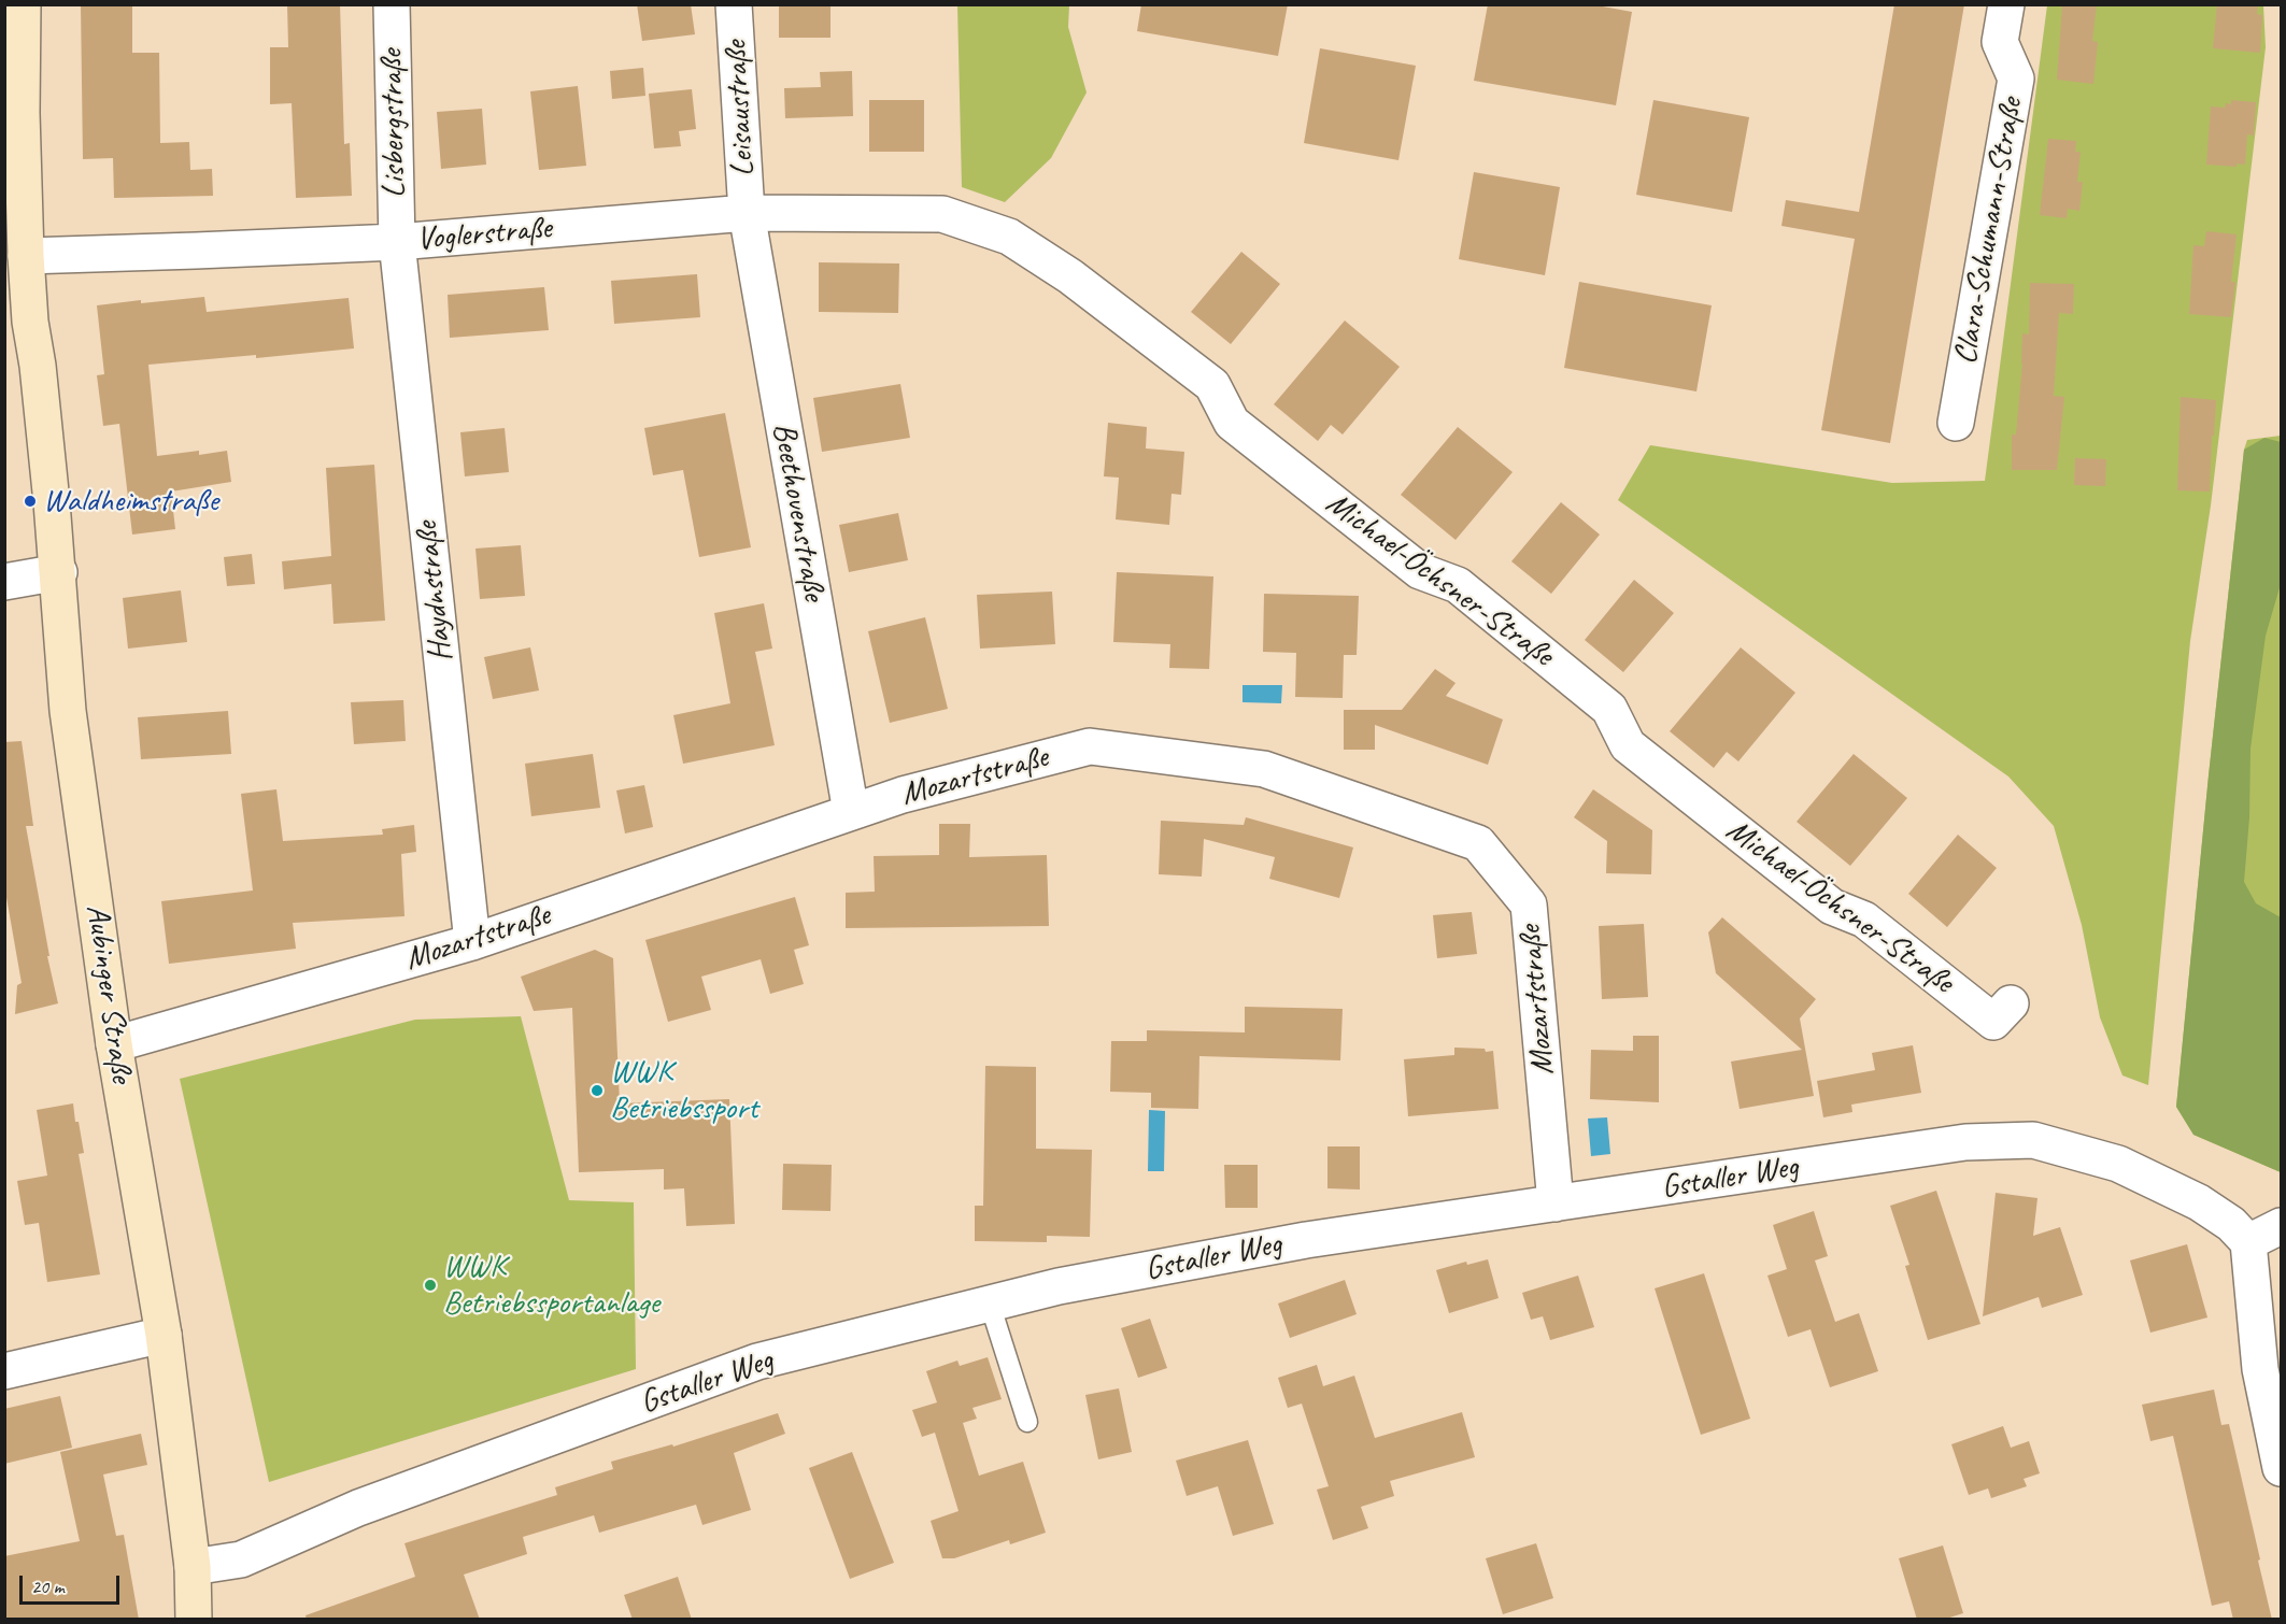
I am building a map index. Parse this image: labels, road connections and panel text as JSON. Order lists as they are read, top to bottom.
{
  "streets": {
    "street": [
      "Leisaustraße",
      "Lisbergstraße",
      "Clara-Schumann-Straße",
      "Voglerstraße",
      "Beethovenstraße",
      "Michael-Öchsner-Straße",
      "Haydnstraße",
      "Mozartstraße",
      "Aubinger Straße",
      "Gstaller Weg"
    ]
  },
  "crossings": [
    ["Leisaustraße", "Voglerstraße"],
    ["Leisaustraße", "Beethovenstraße"],
    ["Lisbergstraße", "Voglerstraße"],
    ["Lisbergstraße", "Haydnstraße"],
    ["Voglerstraße", "Beethovenstraße"],
    ["Voglerstraße", "Michael-Öchsner-Straße"],
    ["Voglerstraße", "Haydnstraße"],
    ["Voglerstraße", "Aubinger Straße"],
    ["Beethovenstraße", "Mozartstraße"],
    ["Haydnstraße", "Mozartstraße"],
    ["Mozartstraße", "Aubinger Straße"],
    ["Mozartstraße", "Gstaller Weg"],
    ["Aubinger Straße", "Gstaller Weg"]
  ],
  "places": ["Waldheimstraße", "WWK Betriebssport", "WWK Betriebssportanlage"],
  "scale_bar": "20 m"
}
